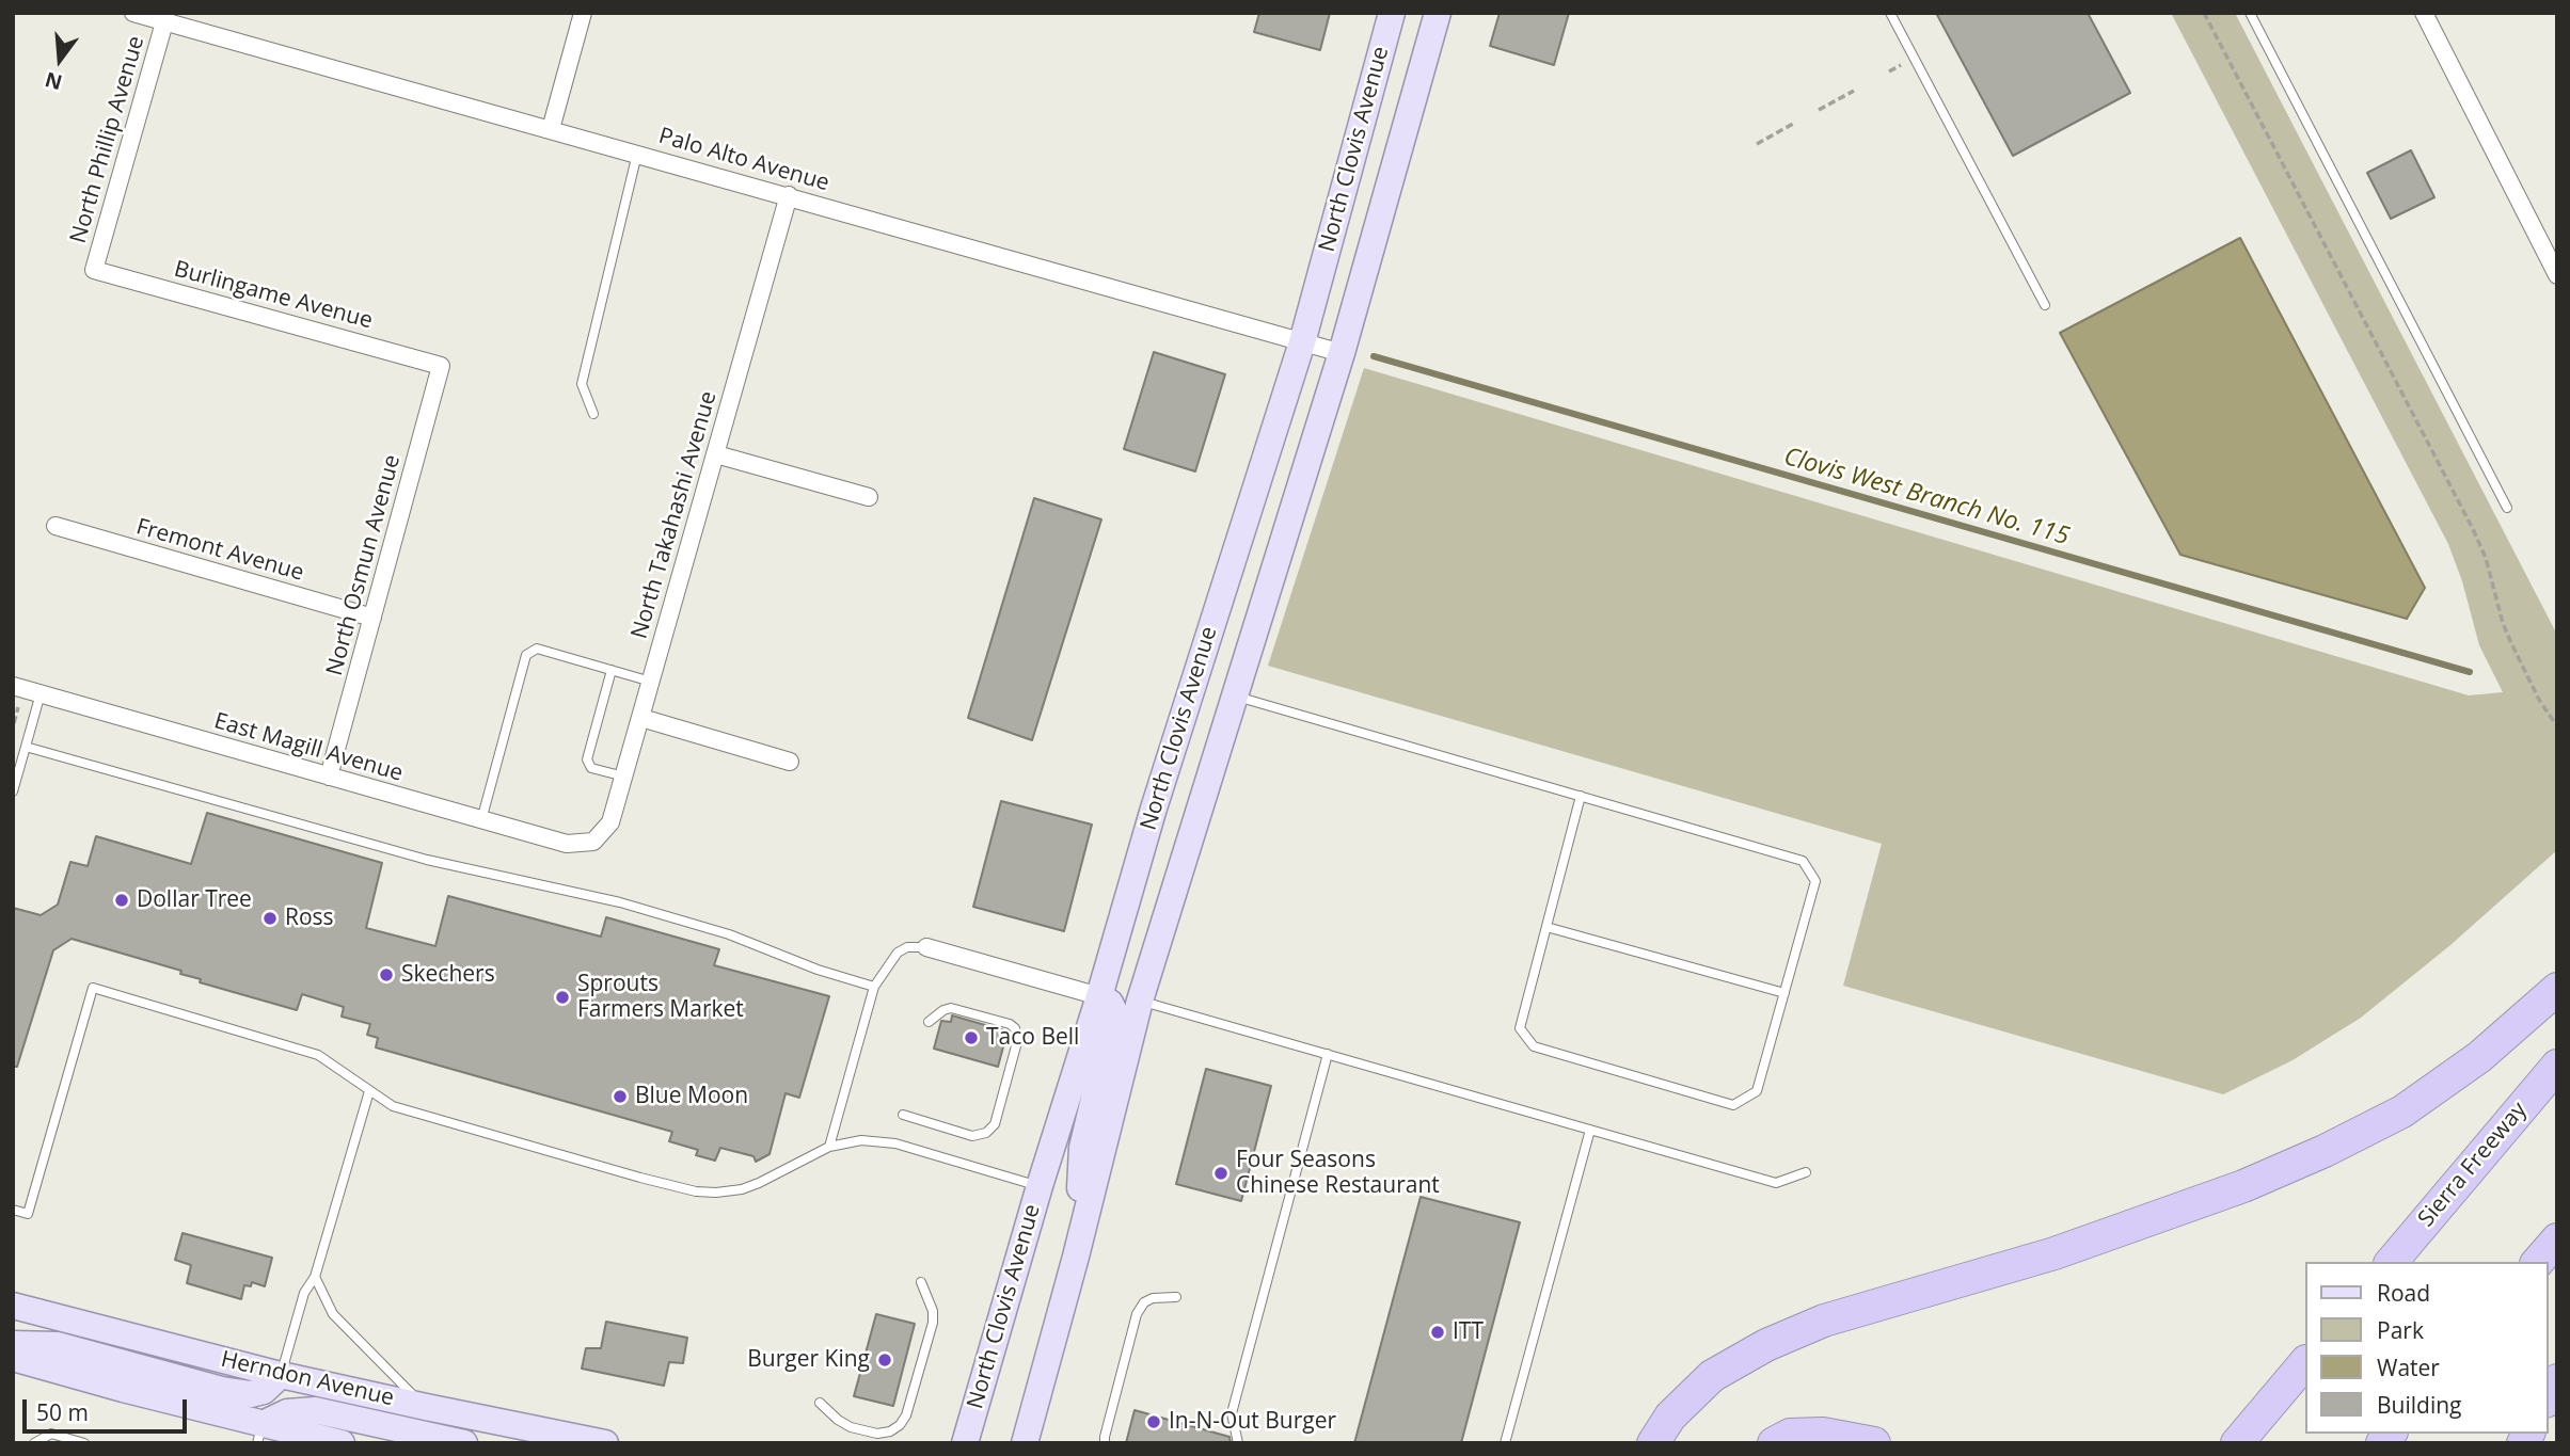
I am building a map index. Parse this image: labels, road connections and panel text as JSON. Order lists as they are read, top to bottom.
{
  "streets": {
    "highway": ["Sierra Freeway"],
    "main road": ["North Clovis Avenue", "Herndon Avenue"],
    "street": [
      "North Phillip Avenue",
      "Palo Alto Avenue",
      "Burlingame Avenue",
      "North Takahashi Avenue",
      "Fremont Avenue",
      "North Osmun Avenue",
      "East Magill Avenue"
    ]
  },
  "crossings": [
    ["North Phillip Avenue", "Palo Alto Avenue"],
    ["North Phillip Avenue", "Burlingame Avenue"],
    ["North Clovis Avenue", "Palo Alto Avenue"],
    ["Palo Alto Avenue", "North Takahashi Avenue"],
    ["Burlingame Avenue", "North Osmun Avenue"],
    ["North Takahashi Avenue", "East Magill Avenue"],
    ["Fremont Avenue", "North Osmun Avenue"],
    ["North Osmun Avenue", "East Magill Avenue"]
  ],
  "water": ["Clovis West Branch No. 115"],
  "places": [
    "Dollar Tree",
    "Ross",
    "Skechers",
    "Sprouts Farmers Market",
    "Taco Bell",
    "Blue Moon",
    "Four Seasons Chinese Restaurant",
    "ITT",
    "Burger King",
    "In-N-Out Burger"
  ],
  "legend": [
    "Road",
    "Park",
    "Water",
    "Building"
  ],
  "scale_bar": "50 m",
  "north": "bottom"
}
